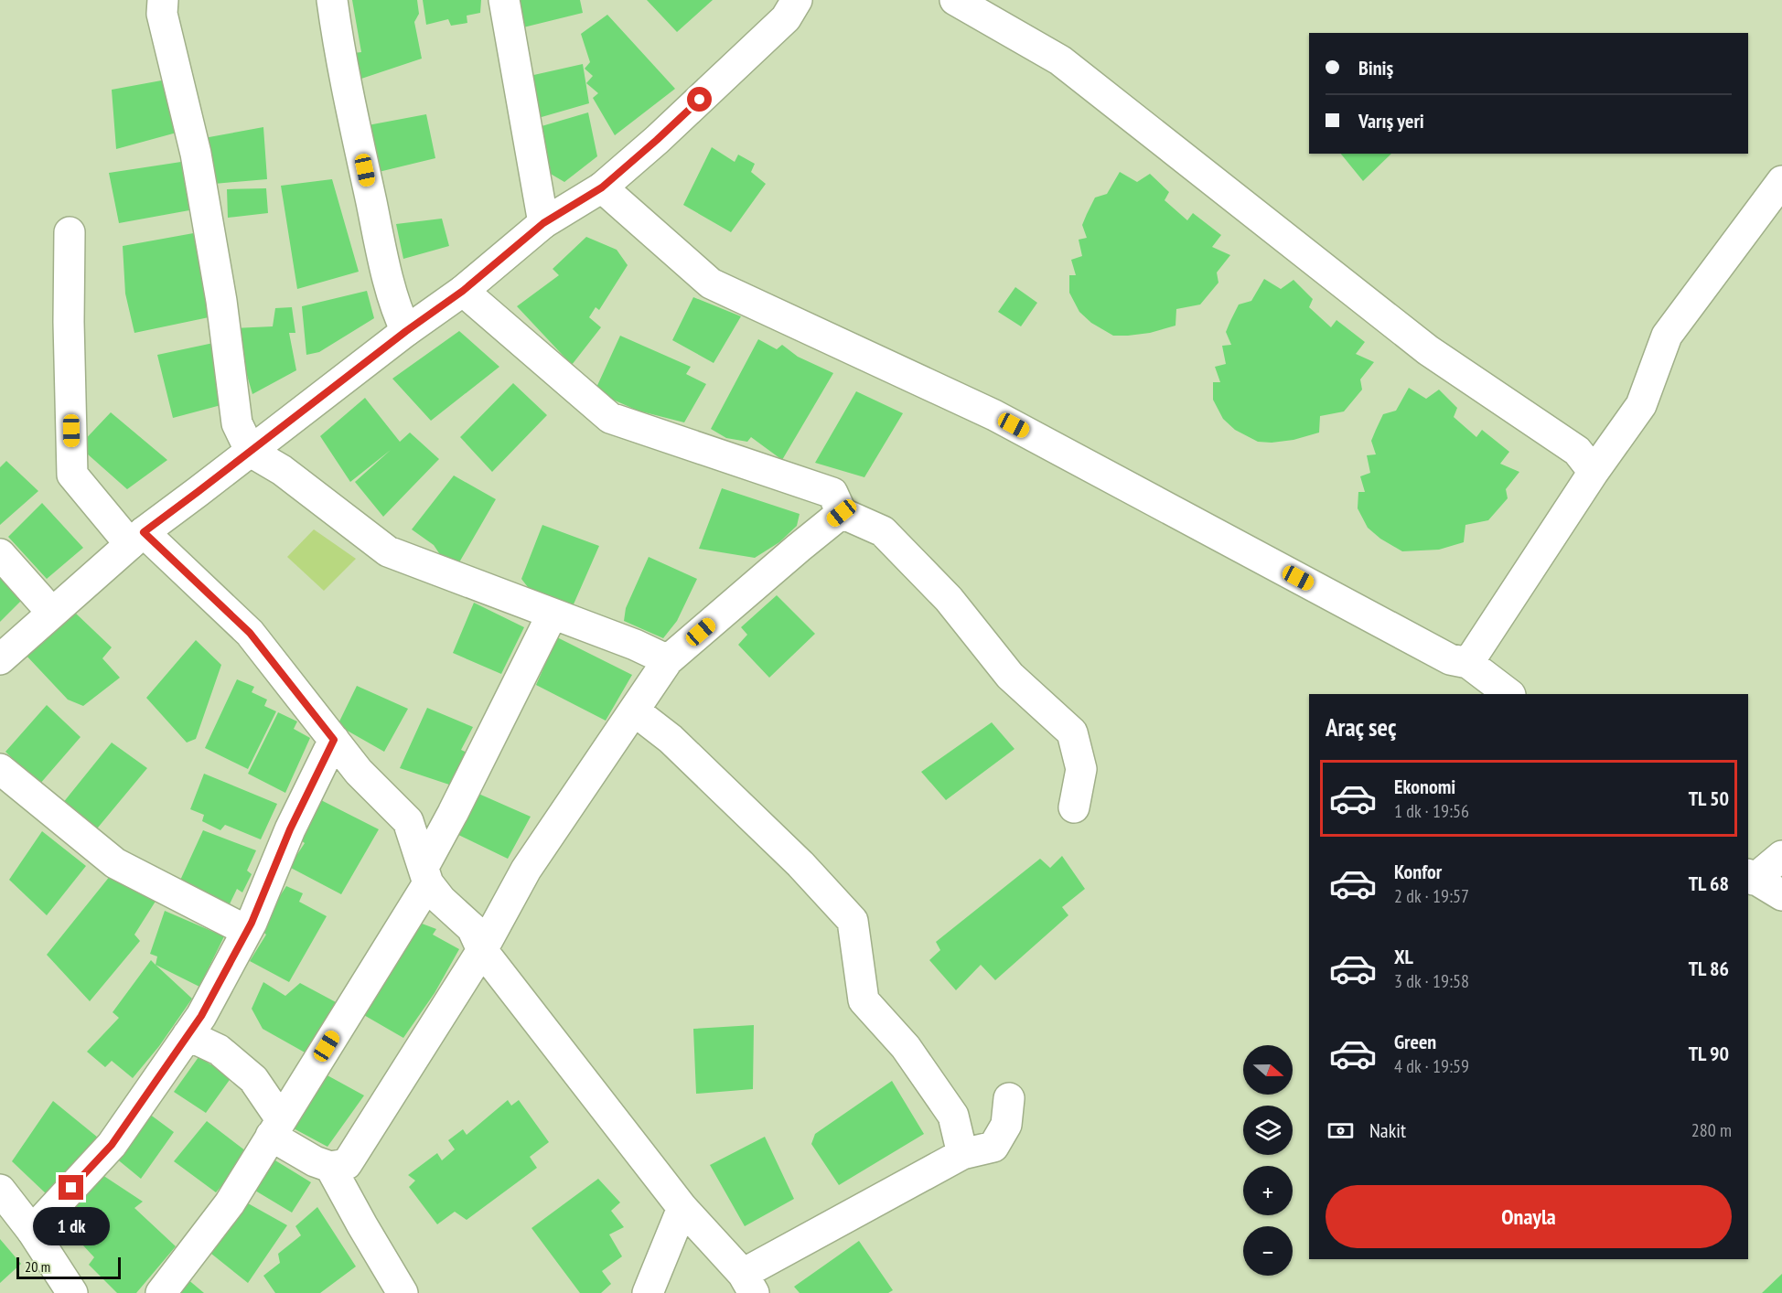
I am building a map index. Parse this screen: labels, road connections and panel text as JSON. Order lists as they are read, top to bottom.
{
  "scale_bar": "20 m",
  "north": "right",
  "page": {
    "banner": ["Biniş", "Varış yeri"],
    "heading": "Araç seç",
    "list": [
      {
        "name": "Ekonomi",
        "note": "1 dk · 19:56",
        "value": "TL 50"
      },
      {
        "name": "Konfor",
        "note": "2 dk · 19:57",
        "value": "TL 68"
      },
      {
        "name": "XL",
        "note": "3 dk · 19:58",
        "value": "TL 86"
      },
      {
        "name": "Green",
        "note": "4 dk · 19:59",
        "value": "TL 90"
      }
    ],
    "map_buttons": ["+", "−"],
    "pay": ["Nakit", "280 m"],
    "buttons": "Onayla",
    "bubble": "1 dk",
    "scale": "20 m"
  }
}
